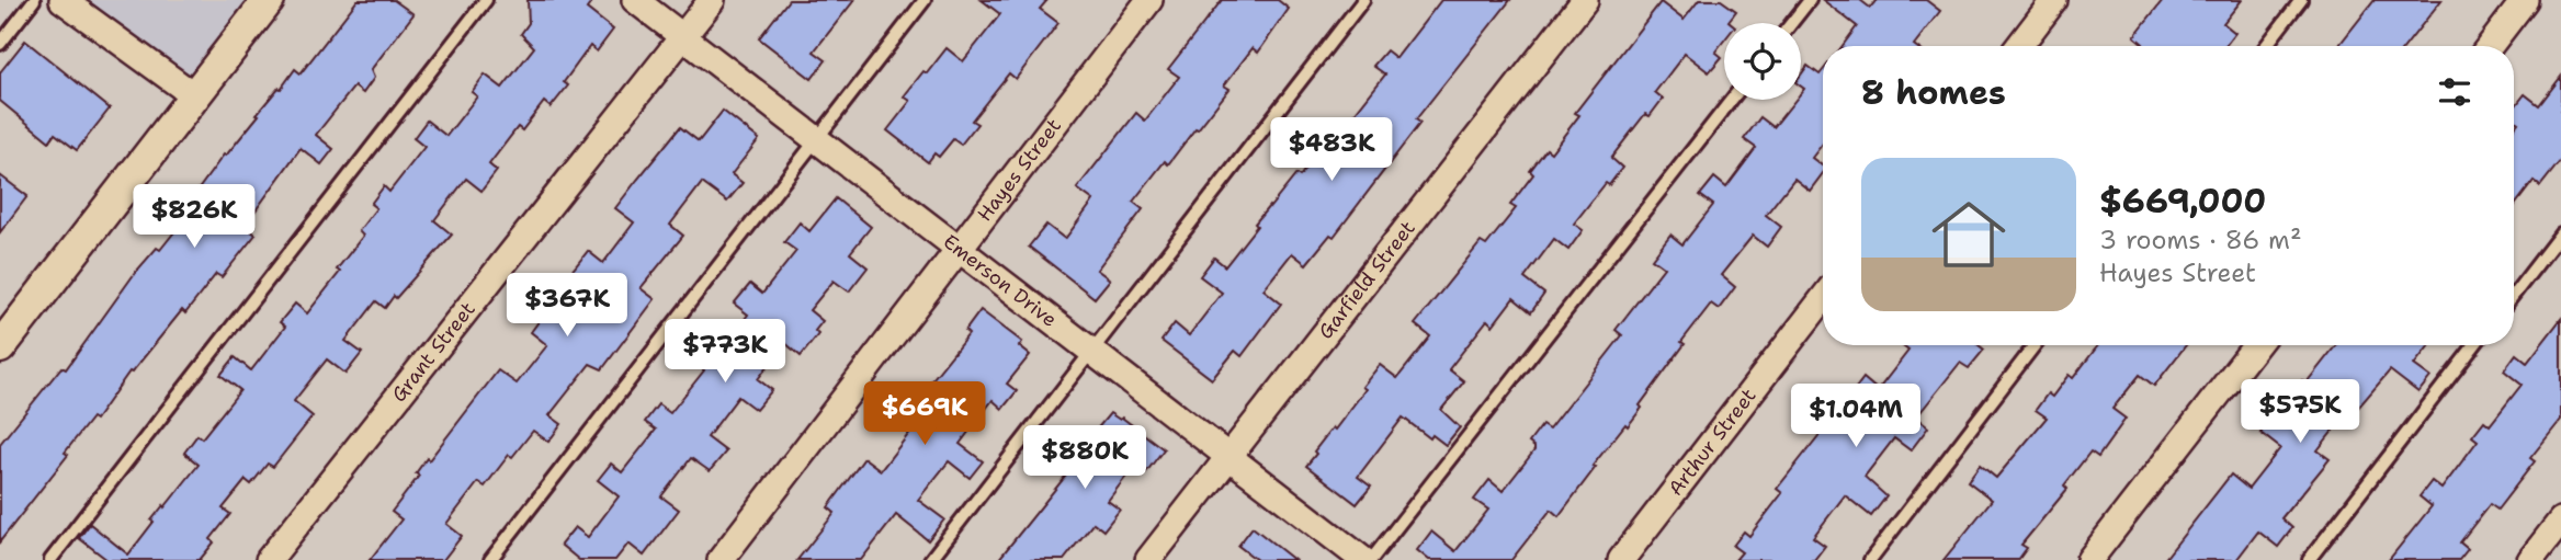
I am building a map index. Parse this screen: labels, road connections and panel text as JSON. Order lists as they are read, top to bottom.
{
  "streets": {
    "street": [
      "Hayes Street",
      "Emerson Drive",
      "Garfield Street",
      "Grant Street",
      "Arthur Street"
    ]
  },
  "crossings": [
    ["Hayes Street", "Emerson Drive"],
    ["Emerson Drive", "Garfield Street"],
    ["Emerson Drive", "Grant Street"]
  ],
  "page": {
    "heading": "8 homes",
    "price": [
      "$483K",
      "$826K",
      "$367K",
      "$773K",
      "$575K",
      "$669K",
      "$1.04M",
      "$880K"
    ],
    "list": [
      {
        "name": "$669,000",
        "note": "3 rooms · 86 m² · Hayes Street"
      }
    ]
  }
}
